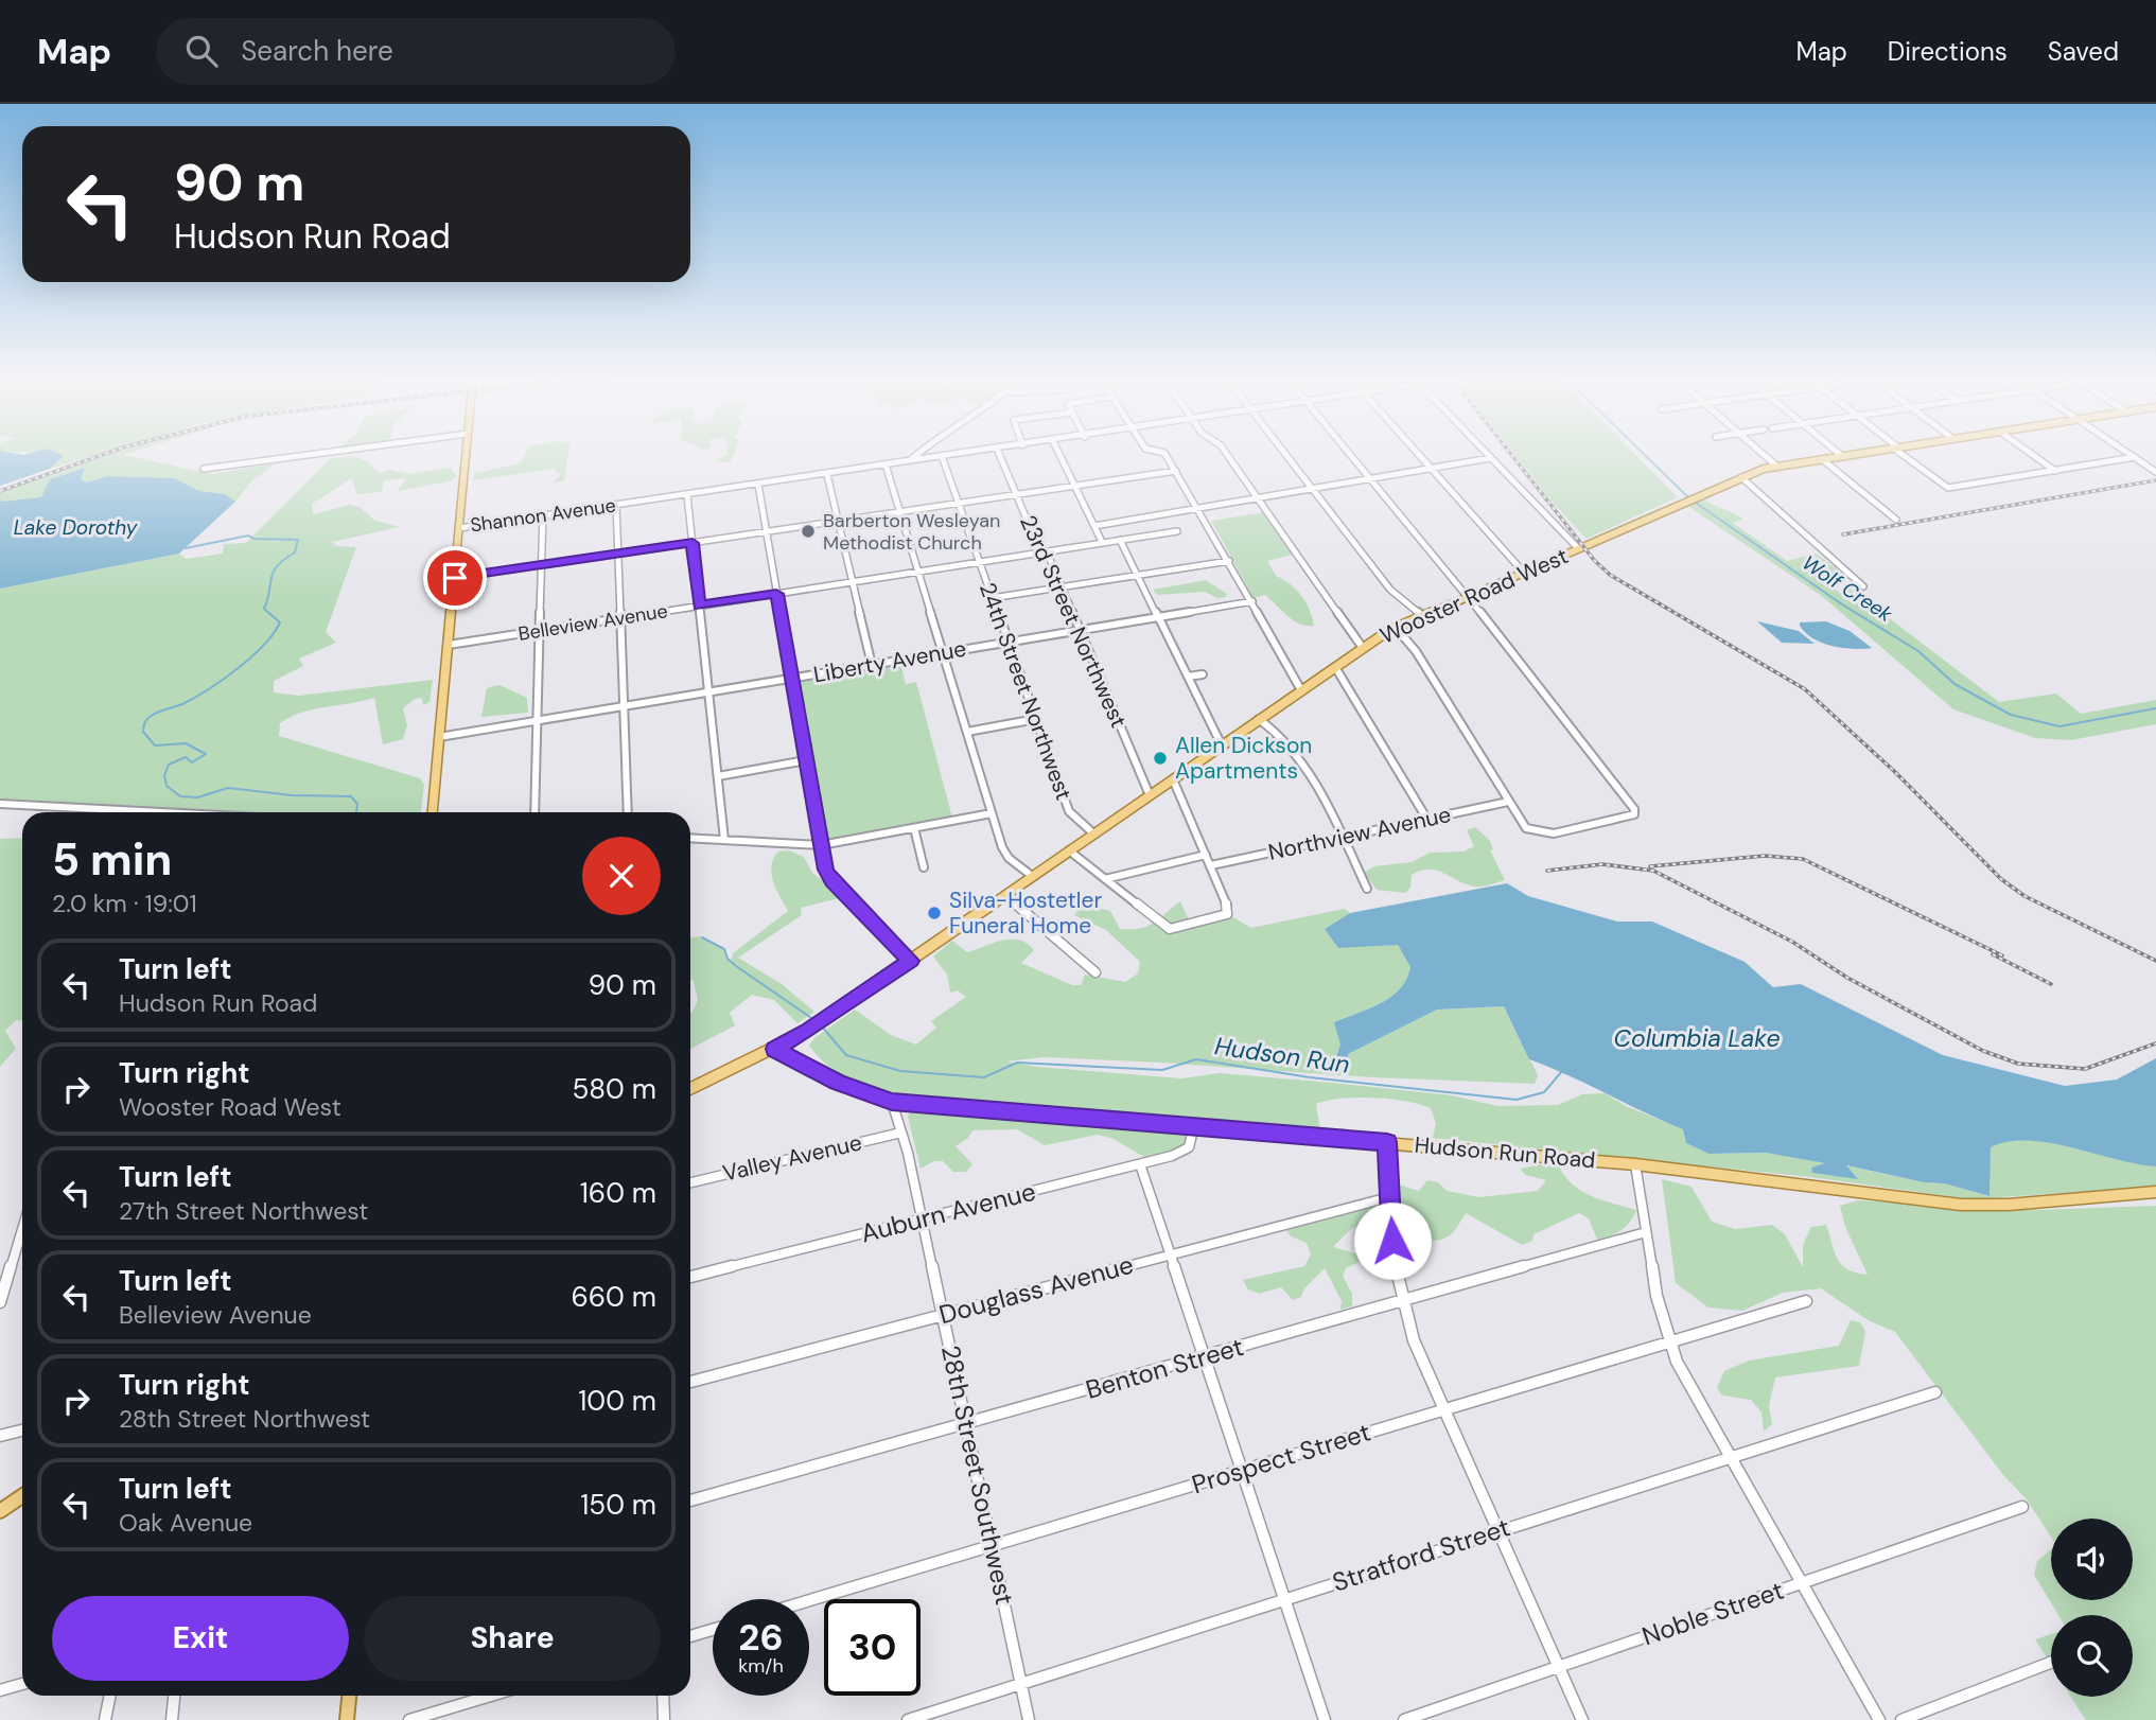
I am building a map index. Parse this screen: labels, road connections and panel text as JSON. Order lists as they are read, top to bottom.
{
  "streets": {
    "main road": ["Wooster Road West", "Hudson Run Road"],
    "street": [
      "Shannon Avenue",
      "23rd Street Northwest",
      "Belleview Avenue",
      "Liberty Avenue",
      "24th Street Northwest",
      "Northview Avenue",
      "Valley Avenue",
      "Auburn Avenue",
      "Douglass Avenue",
      "Benton Street",
      "Prospect Street",
      "28th Street Southwest",
      "Stratford Street",
      "Noble Street"
    ]
  },
  "crossings": [
    ["Shannon Avenue", "24th Street Northwest"],
    ["Wooster Road West", "23rd Street Northwest"],
    ["Wooster Road West", "24th Street Northwest"],
    ["Wooster Road West", "Hudson Run Road"],
    ["23rd Street Northwest", "Belleview Avenue"],
    ["23rd Street Northwest", "Liberty Avenue"],
    ["Belleview Avenue", "24th Street Northwest"],
    ["Liberty Avenue", "24th Street Northwest"],
    ["Hudson Run Road", "Auburn Avenue"],
    ["Hudson Run Road", "28th Street Southwest"],
    ["Valley Avenue", "28th Street Southwest"],
    ["Auburn Avenue", "28th Street Southwest"],
    ["Douglass Avenue", "28th Street Southwest"],
    ["Benton Street", "28th Street Southwest"],
    ["Prospect Street", "28th Street Southwest"],
    ["28th Street Southwest", "Stratford Street"]
  ],
  "water": [
    "Lake Dorothy",
    "Wolf Creek",
    "Columbia Lake",
    "Hudson Run"
  ],
  "places": ["Barberton Wesleyan Methodist Church", "Allen Dickson Apartments", "Silva-Hostetler Funeral Home"],
  "page": {
    "header": "Map",
    "search": "Search here",
    "nav": ["Map", "Directions", "Saved"],
    "turn": ["90 m", "Hudson Run Road"],
    "heading": ["5 min", "2.0 km · 19:01"],
    "list": [
      {
        "name": "Turn left",
        "note": "Hudson Run Road",
        "value": "90 m"
      },
      {
        "name": "Turn right",
        "note": "Wooster Road West",
        "value": "580 m"
      },
      {
        "name": "Turn left",
        "note": "27th Street Northwest",
        "value": "160 m"
      },
      {
        "name": "Turn left",
        "note": "Belleview Avenue",
        "value": "660 m"
      },
      {
        "name": "Turn right",
        "note": "28th Street Northwest",
        "value": "100 m"
      },
      {
        "name": "Turn left",
        "note": "Oak Avenue",
        "value": "150 m"
      }
    ],
    "buttons": ["Exit", "Share"],
    "speed": "26 km/h",
    "limit": "30"
  }
}
